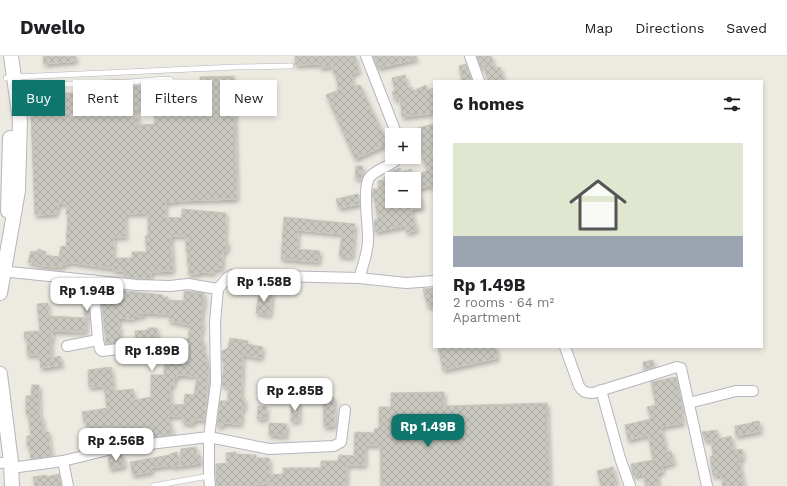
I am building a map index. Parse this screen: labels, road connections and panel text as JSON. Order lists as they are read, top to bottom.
{
  "page": {
    "header": "Dwello",
    "nav": ["Map", "Directions", "Saved"],
    "chip": [
      "Buy",
      "Rent",
      "Filters",
      "New"
    ],
    "heading": "6 homes",
    "map_buttons": ["+", "−"],
    "list": [
      {
        "name": "Rp 1.49B",
        "note": "2 rooms · 64 m² · Apartment"
      }
    ],
    "price": [
      "Rp 1.58B",
      "Rp 1.94B",
      "Rp 1.89B",
      "Rp 2.85B",
      "Rp 1.49B",
      "Rp 2.56B"
    ]
  }
}
